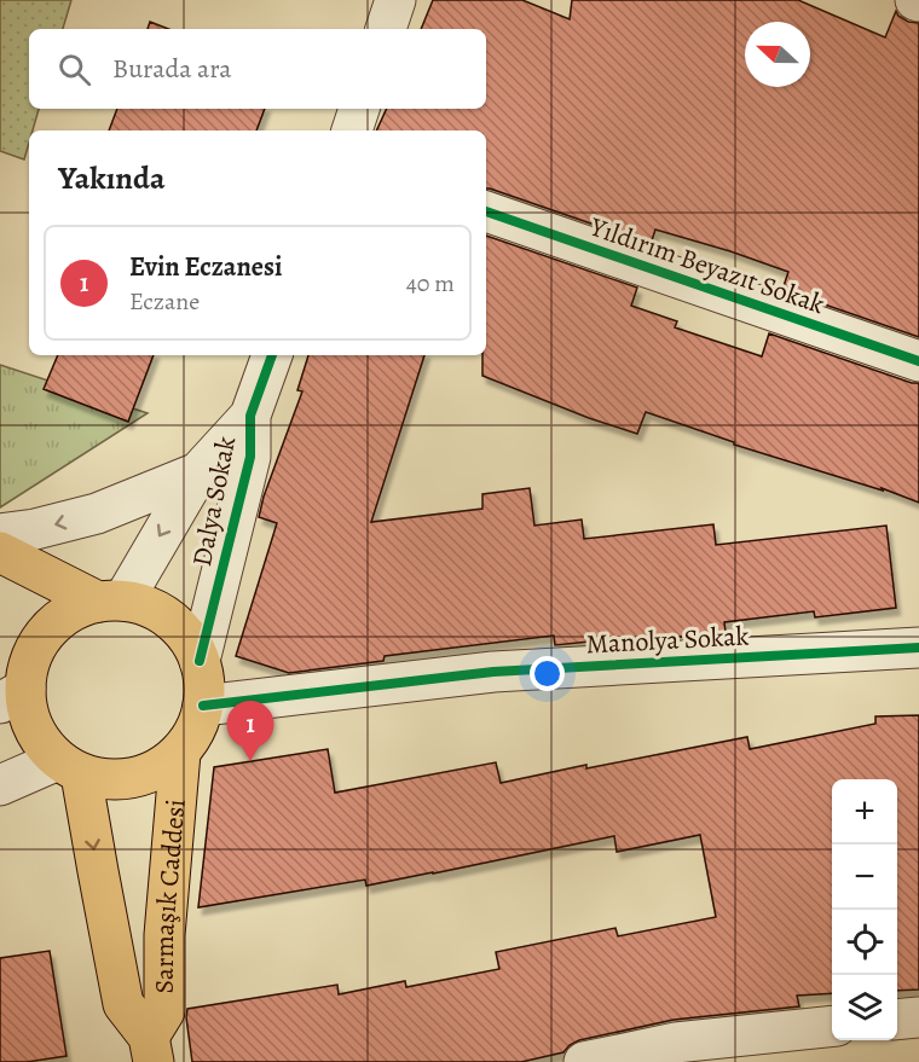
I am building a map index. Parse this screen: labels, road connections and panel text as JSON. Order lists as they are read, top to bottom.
{
  "streets": {
    "main road": ["Sarmaşık Caddesi"],
    "street": ["Yıldırım Beyazıt Sokak", "Dalya Sokak", "Manolya Sokak"]
  },
  "crossings": [
    ["Dalya Sokak", "Manolya Sokak"],
    ["Dalya Sokak", "Sarmaşık Caddesi"],
    ["Manolya Sokak", "Sarmaşık Caddesi"]
  ],
  "north": "left",
  "page": {
    "search": "Burada ara",
    "heading": "Yakında",
    "list": [
      {
        "mark": "1",
        "name": "Evin Eczanesi",
        "note": "Eczane",
        "value": "40 m"
      }
    ],
    "pins": "1",
    "map_buttons": ["+", "−"]
  }
}
